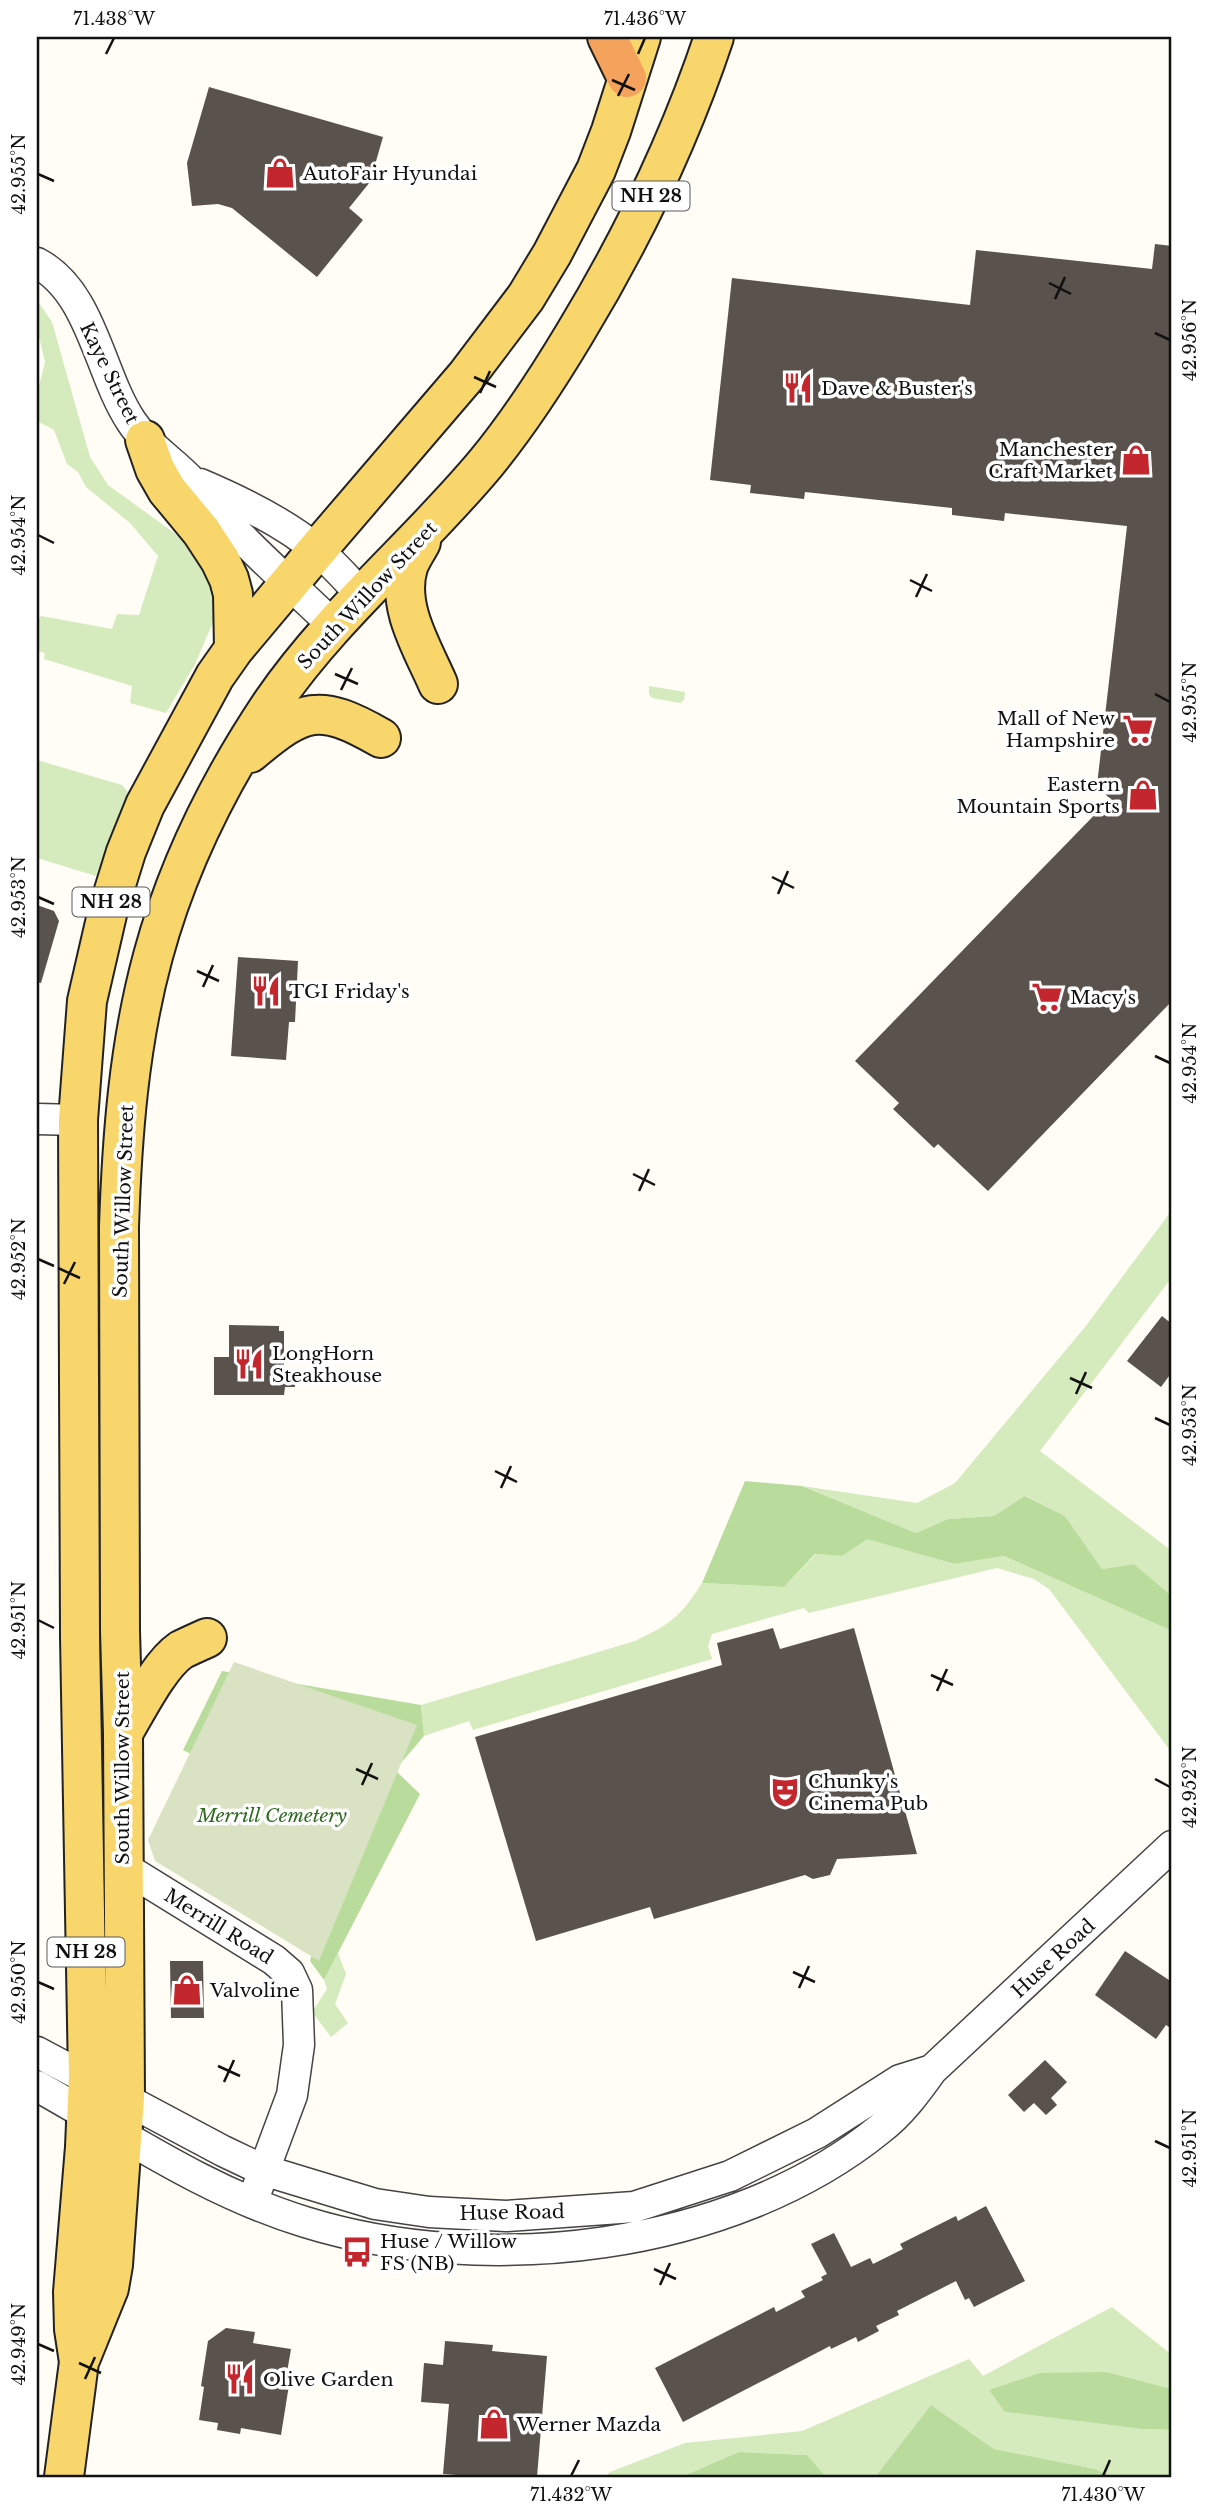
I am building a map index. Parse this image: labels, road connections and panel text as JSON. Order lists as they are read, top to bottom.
{
  "streets": {
    "main road": ["NH 28", "South Willow Street"],
    "street": ["Kaye Street", "Merrill Road", "Huse Road"]
  },
  "crossings": [
    ["Kaye Street", "South Willow Street"],
    ["South Willow Street", "Merrill Road"],
    ["South Willow Street", "Huse Road"],
    ["Merrill Road", "Huse Road"]
  ],
  "parks": ["Merrill Cemetery"],
  "places": {
    "shop": [
      "AutoFair Hyundai",
      "Manchester Craft Market",
      "Eastern Mountain Sports",
      "Valvoline",
      "Werner Mazda"
    ],
    "restaurant": [
      "Dave & Buster's",
      "TGI Friday's",
      "LongHorn Steakhouse",
      "Olive Garden"
    ],
    "supermarket": ["Mall of New Hampshire", "Macy's"],
    "theatre": ["Chunky's Cinema Pub"],
    "bus stop": ["Huse / Willow FS (NB)"]
  },
  "coordinates": [
    "71.438°W",
    "71.436°W",
    "42.955°N",
    "42.956°N",
    "42.954°N",
    "42.953°N",
    "42.952°N",
    "42.951°N",
    "42.950°N",
    "42.949°N",
    "71.432°W",
    "71.430°W"
  ]
}
